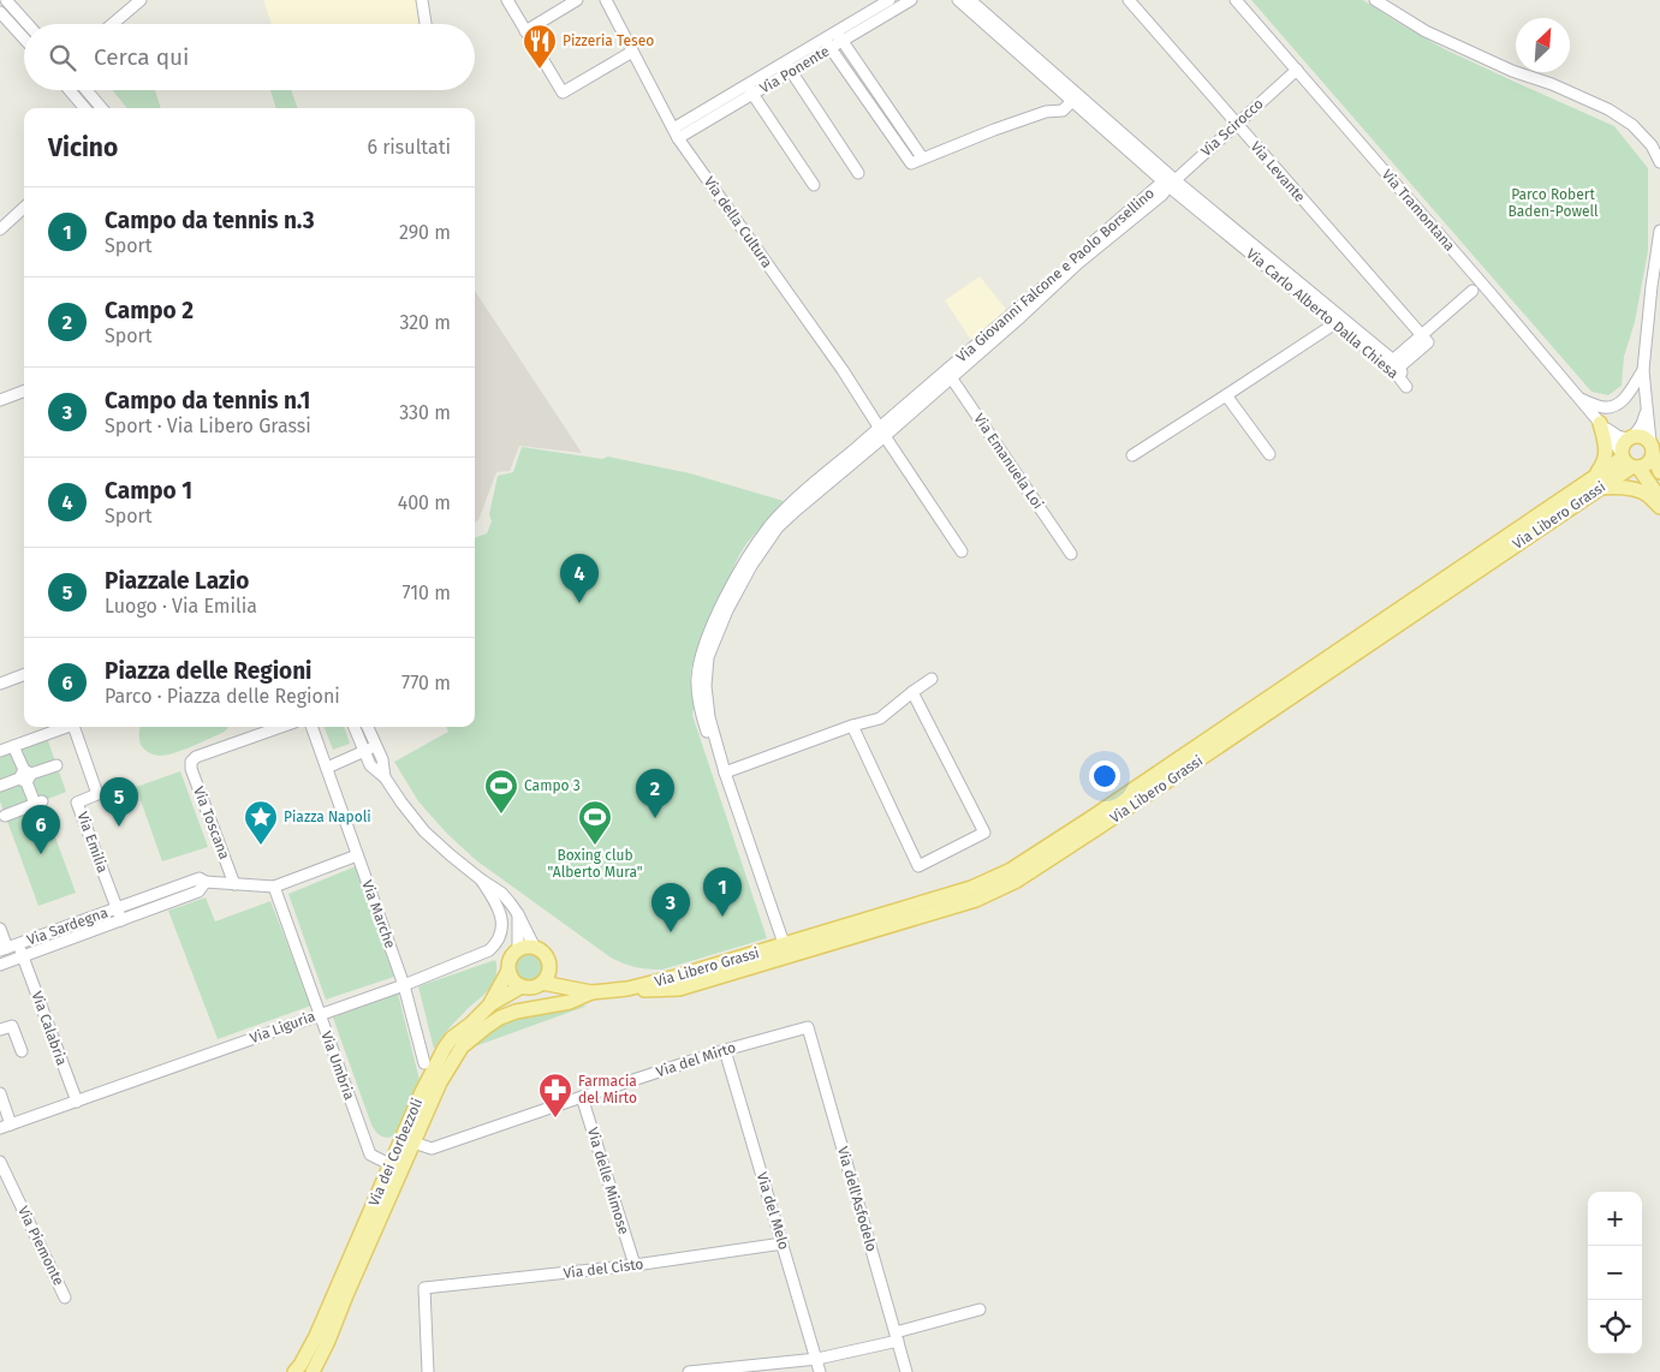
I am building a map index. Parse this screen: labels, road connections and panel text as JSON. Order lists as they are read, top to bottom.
{
  "streets": {
    "main road": ["Via Libero Grassi", "Via dei Corbezzoli"],
    "street": [
      "Via Ponente",
      "Via Scirocco",
      "Via Levante",
      "Via Tramontana",
      "Via della Cultura",
      "Via Giovanni Falcone e Paolo Borsellino",
      "Via Carlo Alberto Dalla Chiesa",
      "Via Emanuela Loi",
      "Via Toscana",
      "Via Emilia",
      "Via Marche",
      "Via Sardegna",
      "Via Liguria",
      "Via Calabria",
      "Via del Mirto",
      "Via Umbria",
      "Via delle Mimose",
      "Via dell'Asfodelo",
      "Via del Melo",
      "Via Piemonte",
      "Via del Cisto"
    ]
  },
  "crossings": [
    ["Via Ponente", "Via della Cultura"],
    ["Via Scirocco", "Via Levante"],
    ["Via Scirocco", "Via Tramontana"],
    ["Via Scirocco", "Via Giovanni Falcone e Paolo Borsellino"],
    ["Via Scirocco", "Via Carlo Alberto Dalla Chiesa"],
    ["Via Levante", "Via Carlo Alberto Dalla Chiesa"],
    ["Via Tramontana", "Via Libero Grassi"],
    ["Via della Cultura", "Via Giovanni Falcone e Paolo Borsellino"],
    ["Via Giovanni Falcone e Paolo Borsellino", "Via Carlo Alberto Dalla Chiesa"],
    ["Via Giovanni Falcone e Paolo Borsellino", "Via Emanuela Loi"],
    ["Via Giovanni Falcone e Paolo Borsellino", "Via Libero Grassi"],
    ["Via Emilia", "Via Sardegna"],
    ["Via Marche", "Via Liguria"],
    ["Via Sardegna", "Via Calabria"],
    ["Via Liguria", "Via Calabria"],
    ["Via Liguria", "Via Umbria"],
    ["Via del Mirto", "Via dei Corbezzoli"],
    ["Via del Mirto", "Via delle Mimose"],
    ["Via del Mirto", "Via dell'Asfodelo"],
    ["Via del Mirto", "Via del Melo"],
    ["Via Umbria", "Via dei Corbezzoli"],
    ["Via delle Mimose", "Via del Cisto"],
    ["Via del Melo", "Via del Cisto"]
  ],
  "parks": ["Parco Robert Baden-Powell"],
  "places": {
    "restaurant": ["Pizzeria Teseo"],
    "sports": ["Campo 3", "Boxing club \"Alberto Mura\""],
    "place": ["Piazza Napoli"],
    "pharmacy": ["Farmacia del Mirto"]
  },
  "north": "top right",
  "page": {
    "search": "Cerca qui",
    "heading": ["Vicino", "6 risultati"],
    "list": [
      {
        "mark": "1",
        "name": "Campo da tennis n.3",
        "note": "Sport",
        "value": "290 m"
      },
      {
        "mark": "2",
        "name": "Campo 2",
        "note": "Sport",
        "value": "320 m"
      },
      {
        "mark": "3",
        "name": "Campo da tennis n.1",
        "note": "Sport · Via Libero Grassi",
        "value": "330 m"
      },
      {
        "mark": "4",
        "name": "Campo 1",
        "note": "Sport",
        "value": "400 m"
      },
      {
        "mark": "5",
        "name": "Piazzale Lazio",
        "note": "Luogo · Via Emilia",
        "value": "710 m"
      },
      {
        "mark": "6",
        "name": "Piazza delle Regioni",
        "note": "Parco · Piazza delle Regioni",
        "value": "770 m"
      }
    ],
    "pins": [
      "4",
      "2",
      "5",
      "6",
      "1",
      "3"
    ],
    "map_buttons": ["+", "−"]
  }
}
